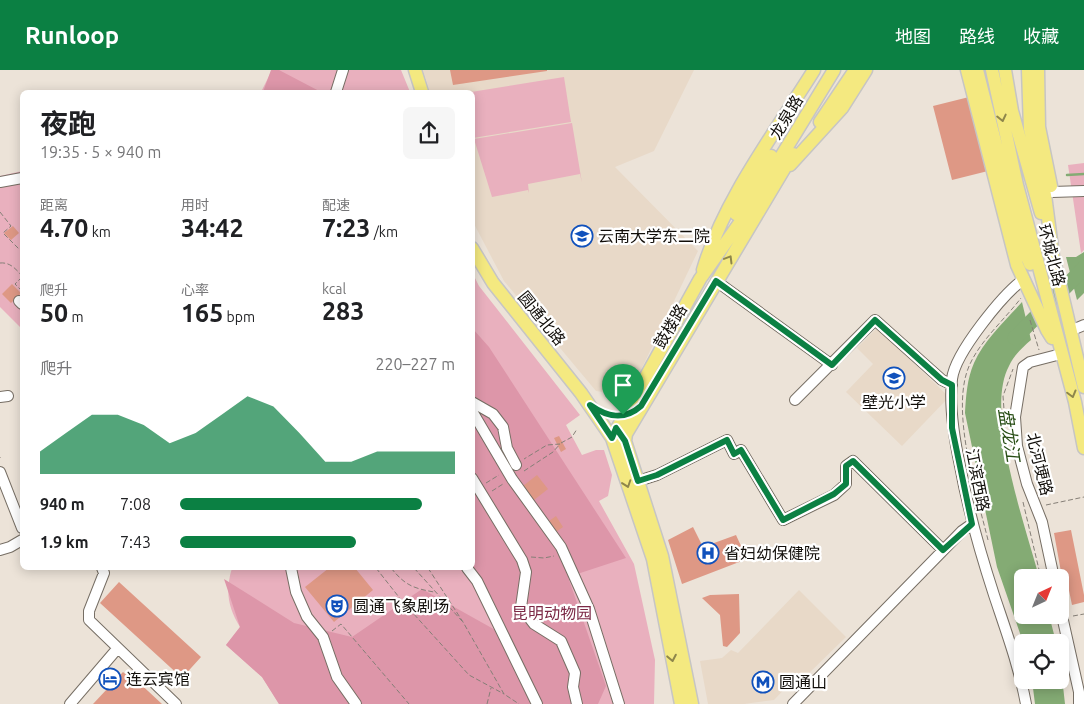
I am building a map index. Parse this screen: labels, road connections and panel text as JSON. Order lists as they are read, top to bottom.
{
  "streets": {
    "main road": [
      "龙泉路",
      "环城北路",
      "圆通北路",
      "鼓楼路"
    ],
    "street": ["北河埂路", "江滨西路"]
  },
  "crossings": [
    ["龙泉路", "鼓楼路"],
    ["环城北路", "北河埂路"],
    ["圆通北路", "鼓楼路"]
  ],
  "water": ["盘龙江"],
  "parks": ["昆明动物园"],
  "places": {
    "school or university": ["云南大学东二院", "壁光小学"],
    "hospital": ["省妇幼保健院"],
    "theatre": ["圆通飞象剧场"],
    "hotel": ["连云宾馆"],
    "metro station": ["圆通山"]
  },
  "north": "top right",
  "page": {
    "header": "Runloop",
    "nav": ["地图", "路线", "收藏"],
    "heading": ["夜跑", "19:35 · 5 × 940 m"],
    "stats": [
      ["距离", "4.70 km"],
      ["用时", "34:42"],
      ["配速", "7:23 /km"],
      ["爬升", "50 m"],
      ["心率", "165 bpm"],
      ["kcal", "283"]
    ],
    "chart": ["爬升", "220–227 m"],
    "list": [
      {
        "name": "940 m",
        "note": "7:08"
      },
      {
        "name": "1.9 km",
        "note": "7:43"
      }
    ]
  }
}
